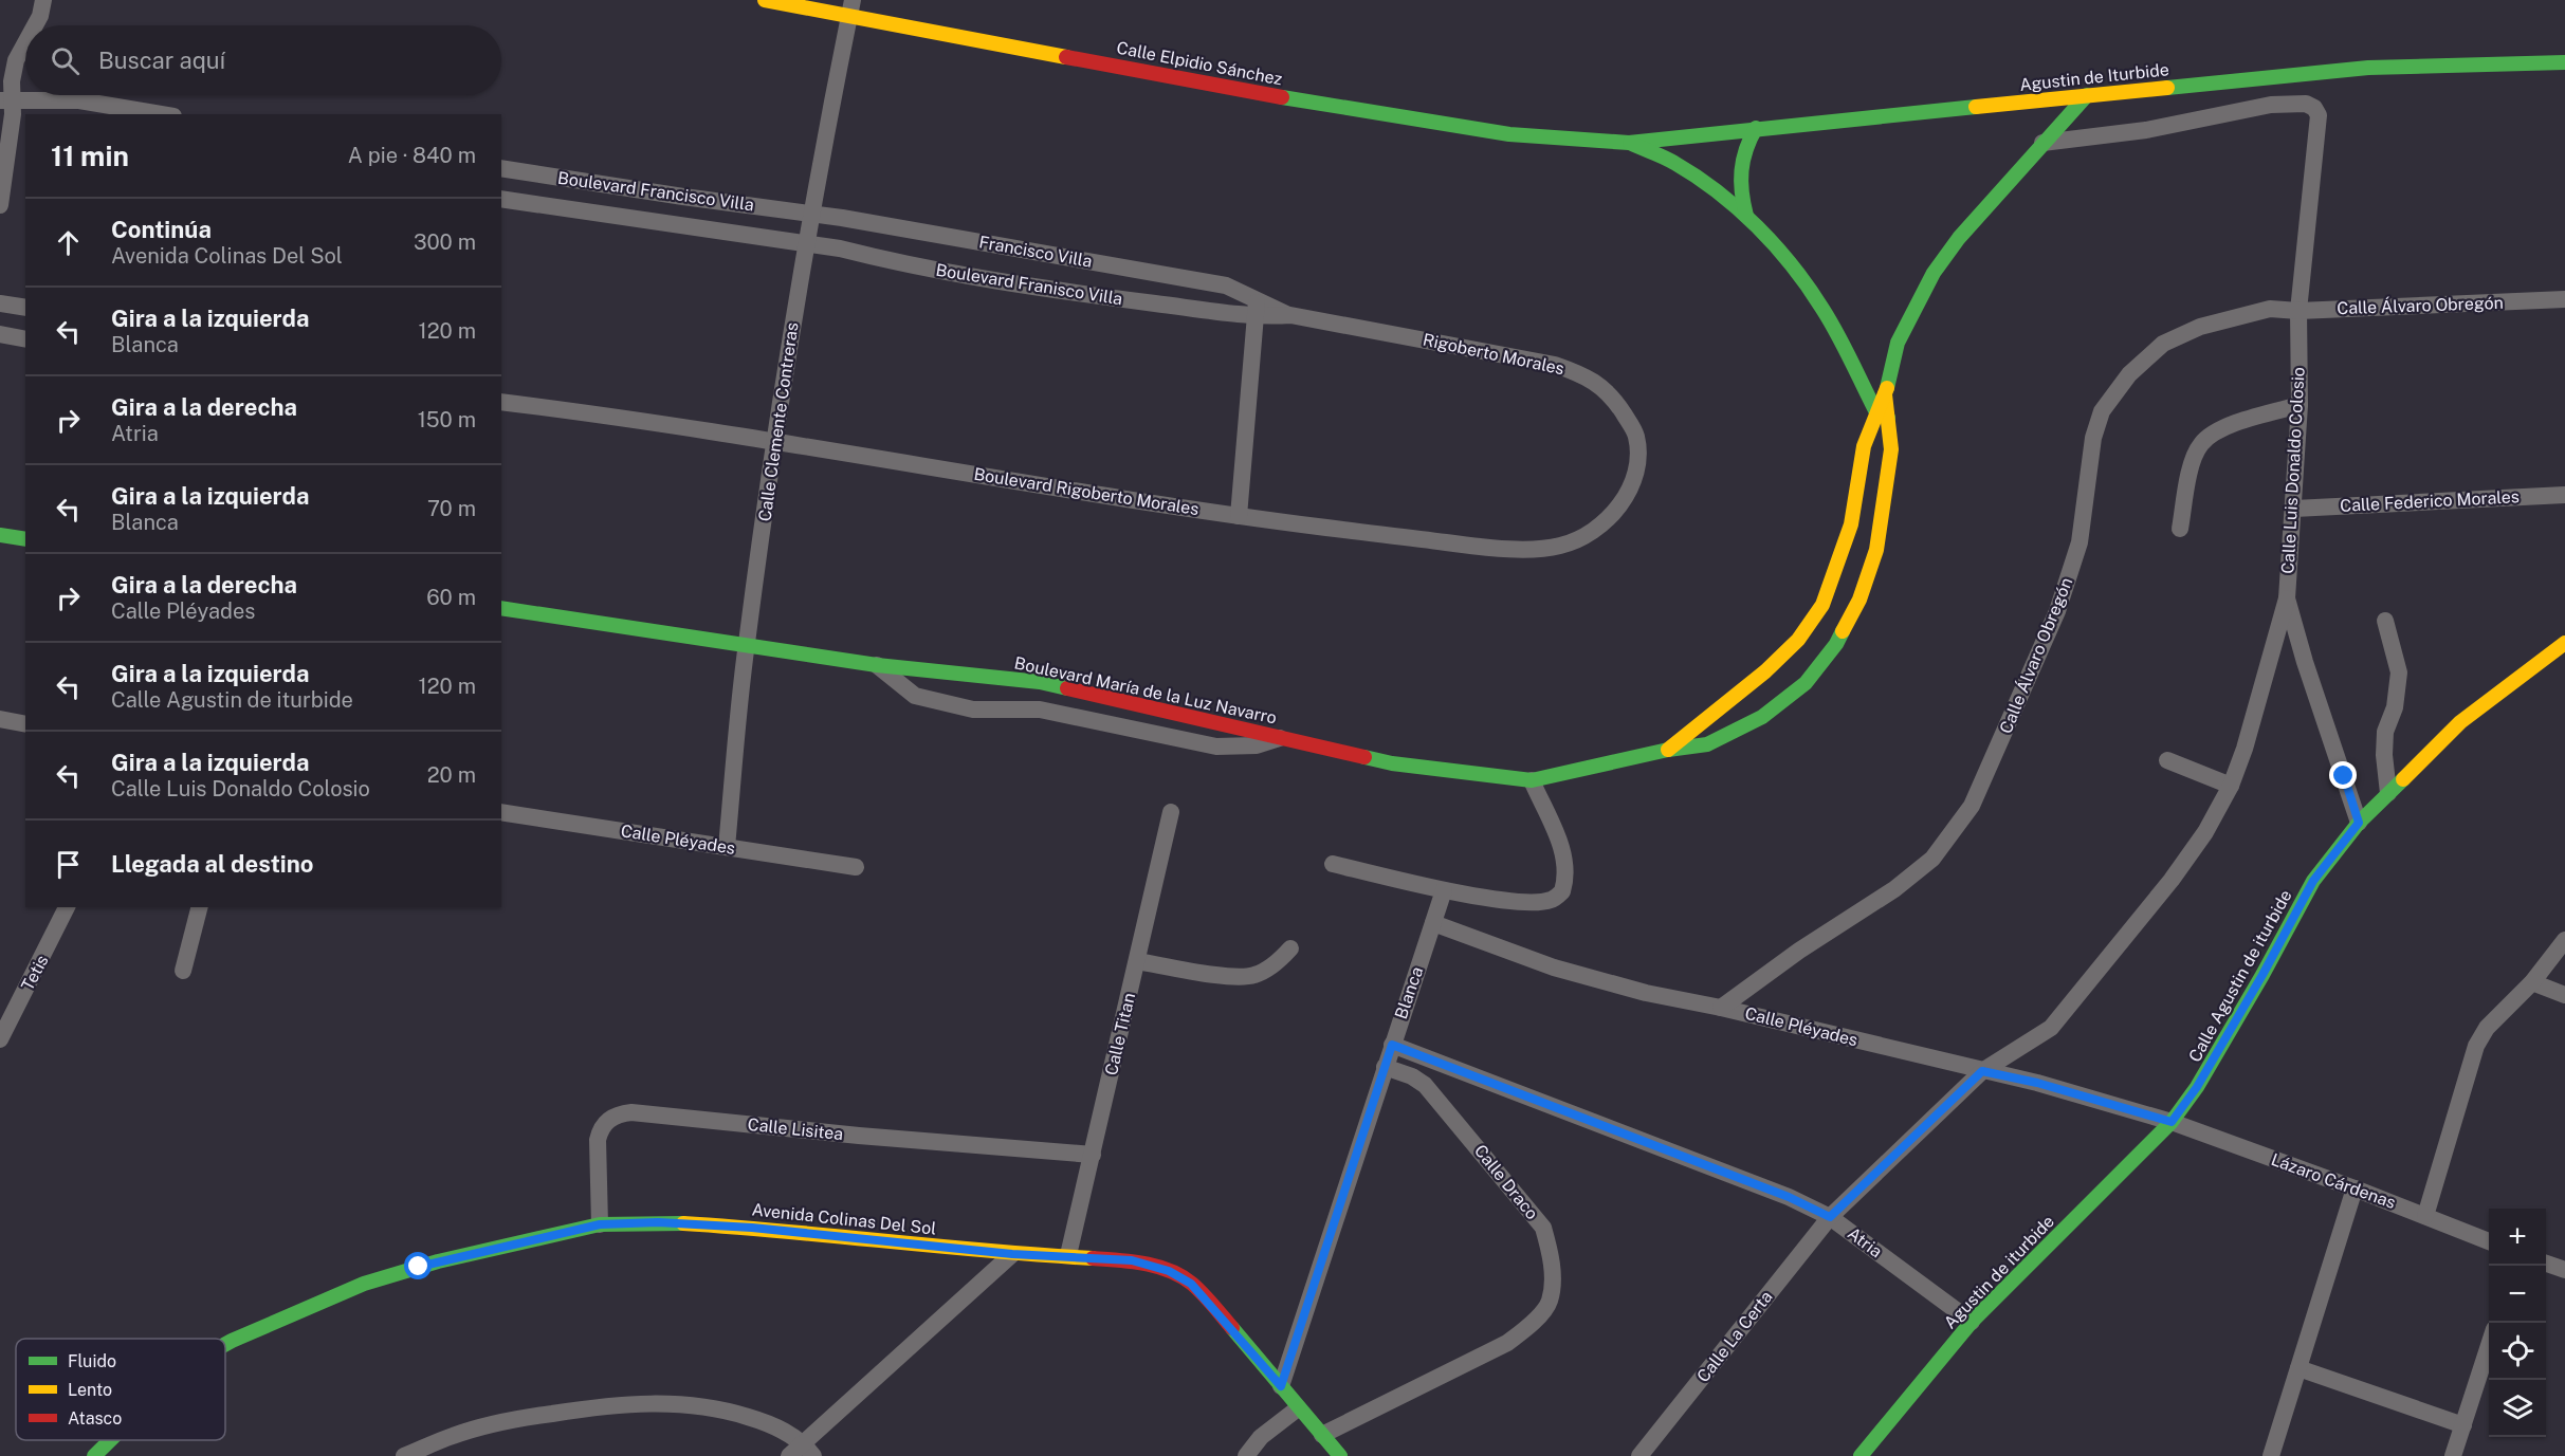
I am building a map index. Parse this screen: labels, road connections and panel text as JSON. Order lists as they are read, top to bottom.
{
  "streets": {
    "street": [
      "Calle Elpidio Sánchez",
      "Agustin de Iturbide",
      "Boulevard Francisco Villa",
      "Francisco Villa",
      "Boulevard Franisco Villa",
      "Calle Álvaro Obregón",
      "Rigoberto Morales",
      "Calle Clemente Contreras",
      "Calle Luis Donaldo Colosio",
      "Boulevard Rigoberto Morales",
      "Calle Federico Morales",
      "Boulevard María de la Luz Navarro",
      "Calle Pléyades",
      "Tetis",
      "Calle Agustin de iturbide",
      "Blanca",
      "Calle Titan",
      "Calle Lisitea",
      "Lázaro Cárdenas",
      "Calle Draco",
      "Avenida Colinas Del Sol",
      "Atria",
      "Agustin de iturbide",
      "Calle La Certa"
    ]
  },
  "crossings": [
    ["Calle Elpidio Sánchez", "Agustin de Iturbide"],
    ["Calle Elpidio Sánchez", "Calle Clemente Contreras"],
    ["Agustin de Iturbide", "Boulevard María de la Luz Navarro"],
    ["Boulevard Francisco Villa", "Francisco Villa"],
    ["Boulevard Francisco Villa", "Boulevard Franisco Villa"],
    ["Boulevard Francisco Villa", "Calle Clemente Contreras"],
    ["Francisco Villa", "Boulevard Franisco Villa"],
    ["Francisco Villa", "Rigoberto Morales"],
    ["Francisco Villa", "Calle Clemente Contreras"],
    ["Boulevard Franisco Villa", "Rigoberto Morales"],
    ["Boulevard Franisco Villa", "Calle Clemente Contreras"],
    ["Calle Álvaro Obregón", "Calle Luis Donaldo Colosio"],
    ["Calle Álvaro Obregón", "Calle Pléyades"],
    ["Rigoberto Morales", "Boulevard Rigoberto Morales"],
    ["Calle Clemente Contreras", "Boulevard Rigoberto Morales"],
    ["Calle Clemente Contreras", "Boulevard María de la Luz Navarro"],
    ["Calle Clemente Contreras", "Calle Pléyades"],
    ["Calle Luis Donaldo Colosio", "Calle Federico Morales"],
    ["Calle Luis Donaldo Colosio", "Boulevard María de la Luz Navarro"],
    ["Calle Luis Donaldo Colosio", "Calle Agustin de iturbide"],
    ["Calle Pléyades", "Calle Agustin de iturbide"],
    ["Calle Pléyades", "Blanca"],
    ["Calle Pléyades", "Lázaro Cárdenas"],
    ["Calle Pléyades", "Agustin de iturbide"],
    ["Calle Agustin de iturbide", "Lázaro Cárdenas"],
    ["Calle Agustin de iturbide", "Agustin de iturbide"],
    ["Blanca", "Calle Draco"],
    ["Blanca", "Avenida Colinas Del Sol"],
    ["Blanca", "Atria"],
    ["Calle Titan", "Calle Lisitea"],
    ["Calle Titan", "Avenida Colinas Del Sol"],
    ["Calle Lisitea", "Avenida Colinas Del Sol"],
    ["Lázaro Cárdenas", "Agustin de iturbide"],
    ["Calle Draco", "Avenida Colinas Del Sol"],
    ["Atria", "Agustin de iturbide"],
    ["Atria", "Calle La Certa"]
  ],
  "legend": ["Fluido", "Lento", "Atasco"],
  "page": {
    "search": "Buscar aquí",
    "heading": ["11 min", "A pie · 840 m"],
    "list": [
      ["Continúa", "Avenida Colinas Del Sol", "300 m"],
      ["Gira a la izquierda", "Blanca", "120 m"],
      ["Gira a la derecha", "Atria", "150 m"],
      ["Gira a la izquierda", "Blanca", "70 m"],
      ["Gira a la derecha", "Calle Pléyades", "60 m"],
      ["Gira a la izquierda", "Calle Agustin de iturbide", "120 m"],
      ["Gira a la izquierda", "Calle Luis Donaldo Colosio", "20 m"],
      "Llegada al destino"
    ],
    "map_buttons": ["+", "−"]
  }
}
